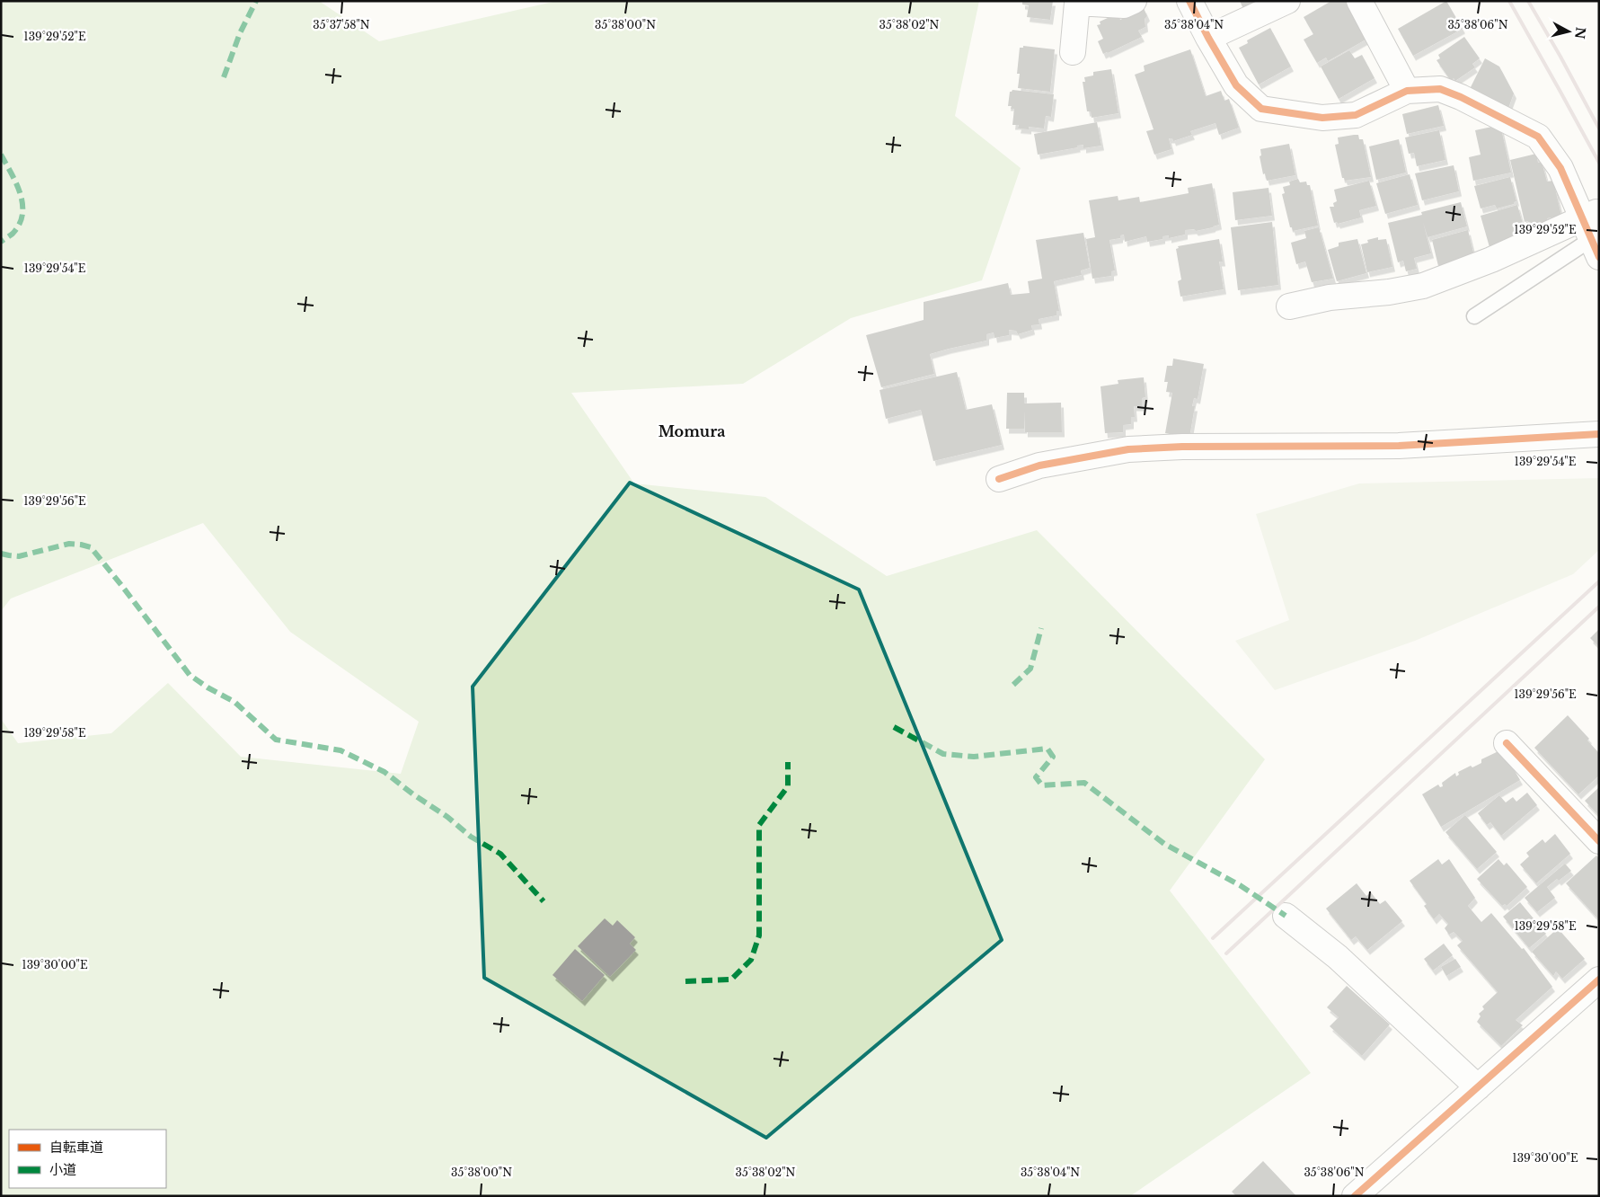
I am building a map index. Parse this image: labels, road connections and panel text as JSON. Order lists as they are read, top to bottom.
{
  "districts": ["Momura"],
  "legend": ["自転車道", "小道"],
  "north": "right",
  "coordinates": [
    "35°37'58\"N",
    "35°38'00\"N",
    "35°38'02\"N",
    "35°38'04\"N",
    "35°38'06\"N",
    "139°29'52\"E",
    "139°29'54\"E",
    "139°29'56\"E",
    "139°29'58\"E",
    "139°30'00\"E"
  ]
}
